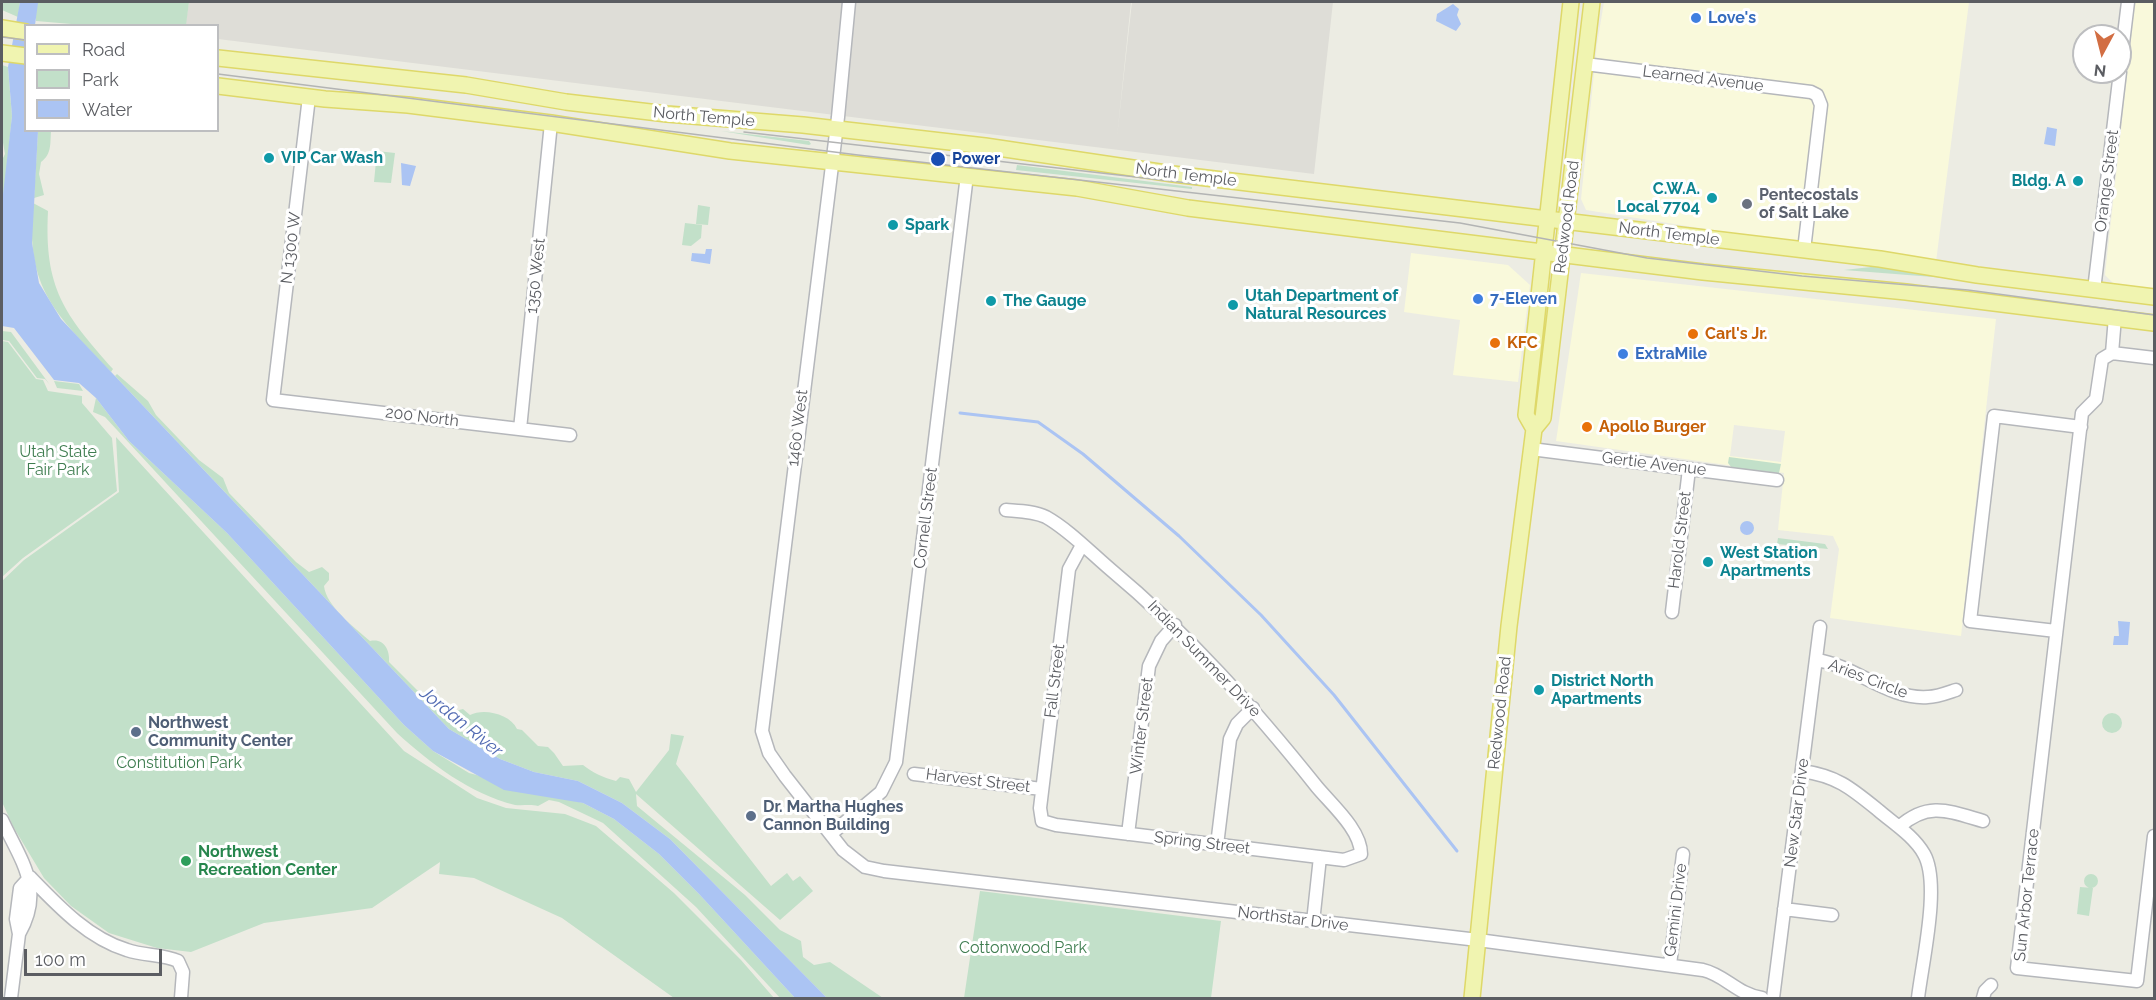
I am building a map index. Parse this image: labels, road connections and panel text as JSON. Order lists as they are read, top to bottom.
{
  "streets": {
    "main road": ["North Temple", "Redwood Road"],
    "street": [
      "Learned Avenue",
      "Orange Street",
      "N 1300 W",
      "1350 West",
      "200 North",
      "1460 West",
      "Gertie Avenue",
      "Cornell Street",
      "Harold Street",
      "Indian Summer Drive",
      "Aries Circle",
      "Fall Street",
      "Winter Street",
      "Harvest Street",
      "New Star Drive",
      "Spring Street",
      "Sun Arbor Terrace",
      "Gemini Drive",
      "Northstar Drive"
    ]
  },
  "crossings": [
    ["Learned Avenue", "North Temple"],
    ["Learned Avenue", "Redwood Road"],
    ["North Temple", "Orange Street"],
    ["North Temple", "Redwood Road"],
    ["North Temple", "N 1300 W"],
    ["North Temple", "1350 West"],
    ["North Temple", "1460 West"],
    ["North Temple", "Cornell Street"],
    ["North Temple", "Sun Arbor Terrace"],
    ["Redwood Road", "Gertie Avenue"],
    ["Redwood Road", "Northstar Drive"],
    ["N 1300 W", "200 North"],
    ["1350 West", "200 North"],
    ["1460 West", "Cornell Street"],
    ["1460 West", "Northstar Drive"],
    ["Gertie Avenue", "Harold Street"],
    ["Cornell Street", "Northstar Drive"],
    ["Indian Summer Drive", "Fall Street"],
    ["Indian Summer Drive", "Winter Street"],
    ["Indian Summer Drive", "Spring Street"],
    ["Aries Circle", "New Star Drive"],
    ["Fall Street", "Harvest Street"],
    ["Fall Street", "Spring Street"],
    ["Winter Street", "Spring Street"],
    ["Gemini Drive", "Northstar Drive"]
  ],
  "water": ["Jordan River"],
  "parks": ["Utah State Fair Park", "Constitution Park", "Cottonwood Park"],
  "places": [
    "Love's",
    "VIP Car Wash",
    "Power",
    "Bldg. A",
    "C.W.A. Local 7704",
    "Pentecostals of Salt Lake",
    "Spark",
    "7-Eleven",
    "The Gauge",
    "Utah Department of Natural Resources",
    "Carl's Jr.",
    "KFC",
    "ExtraMile",
    "Apollo Burger",
    "West Station Apartments",
    "District North Apartments",
    "Northwest Community Center",
    "Dr. Martha Hughes Cannon Building",
    "Northwest Recreation Center"
  ],
  "legend": ["Road", "Park", "Water"],
  "scale_bar": "100 m",
  "north": "bottom"
}
